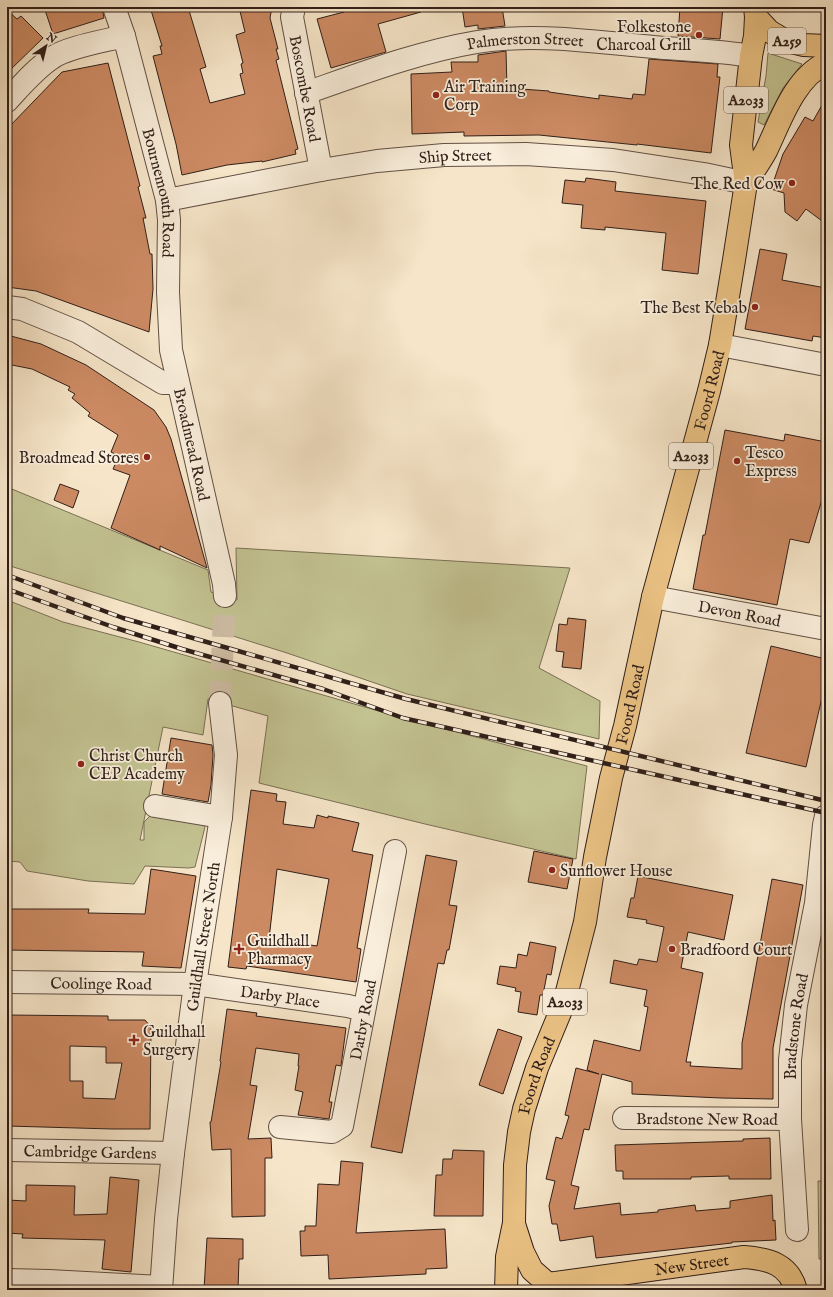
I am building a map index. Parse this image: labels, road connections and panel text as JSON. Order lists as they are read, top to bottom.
{
  "streets": {
    "main road": [
      "A259",
      "A2033",
      "Foord Road",
      "New Street"
    ],
    "street": [
      "Palmerston Street",
      "Boscombe Road",
      "Ship Street",
      "Bournemouth Road",
      "Broadmead Road",
      "Devon Road",
      "Guildhall Street North",
      "Coolinge Road",
      "Darby Place",
      "Darby Road",
      "Bradstone Road",
      "Bradstone New Road",
      "Cambridge Gardens"
    ]
  },
  "crossings": [
    ["A259", "Foord Road"],
    ["Palmerston Street", "Boscombe Road"],
    ["Palmerston Street", "Foord Road"],
    ["Boscombe Road", "Ship Street"],
    ["Ship Street", "Bournemouth Road"],
    ["Ship Street", "Foord Road"],
    ["Bournemouth Road", "Broadmead Road"],
    ["Foord Road", "Devon Road"],
    ["Guildhall Street North", "Coolinge Road"],
    ["Guildhall Street North", "Darby Place"],
    ["Guildhall Street North", "Cambridge Gardens"],
    ["Coolinge Road", "Darby Place"],
    ["Darby Place", "Darby Road"],
    ["Bradstone Road", "Bradstone New Road"]
  ],
  "places": {
    "other": [
      "Folkestone Charcoal Grill",
      "Air Training Corp",
      "The Red Cow",
      "The Best Kebab",
      "Broadmead Stores",
      "Tesco Express",
      "Christ Church CEP Academy",
      "Sunflower House",
      "Bradfoord Court"
    ],
    "health": ["Guildhall Pharmacy", "Guildhall Surgery"]
  },
  "north": "top right"
}
